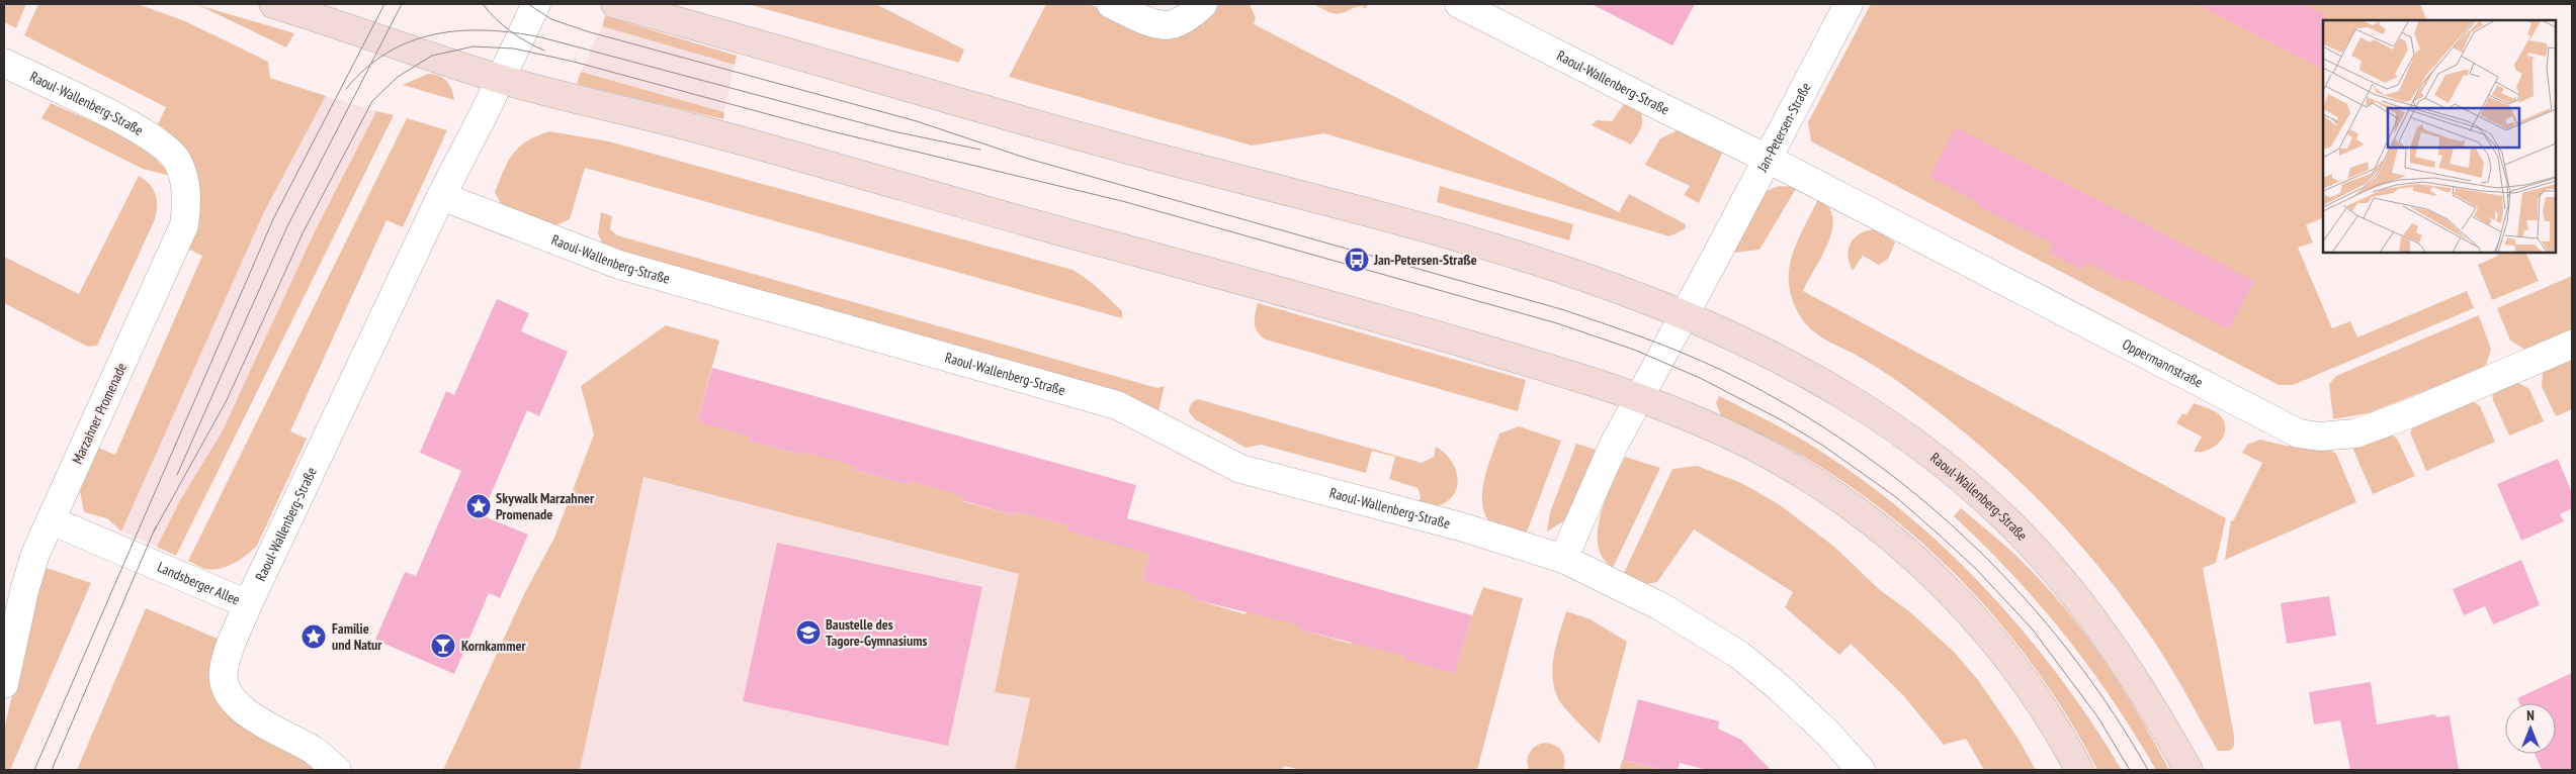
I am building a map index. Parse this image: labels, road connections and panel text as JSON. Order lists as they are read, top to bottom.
{
  "streets": {
    "main road": ["Raoul-Wallenberg-Straße"],
    "street": [
      "Jan-Petersen-Straße",
      "Oppermannstraße",
      "Marzahner Promenade",
      "Landsberger Allee"
    ]
  },
  "crossings": [
    ["Raoul-Wallenberg-Straße", "Jan-Petersen-Straße"],
    ["Raoul-Wallenberg-Straße", "Oppermannstraße"],
    ["Raoul-Wallenberg-Straße", "Marzahner Promenade"],
    ["Raoul-Wallenberg-Straße", "Landsberger Allee"],
    ["Jan-Petersen-Straße", "Oppermannstraße"],
    ["Marzahner Promenade", "Landsberger Allee"]
  ],
  "places": {
    "bus stop": ["Jan-Petersen-Straße"],
    "place": ["Skywalk Marzahner Promenade", "Familie und Natur"],
    "school or university": ["Baustelle des Tagore-Gymnasiums"],
    "bar": ["Kornkammer"]
  },
  "north": "top"
}
